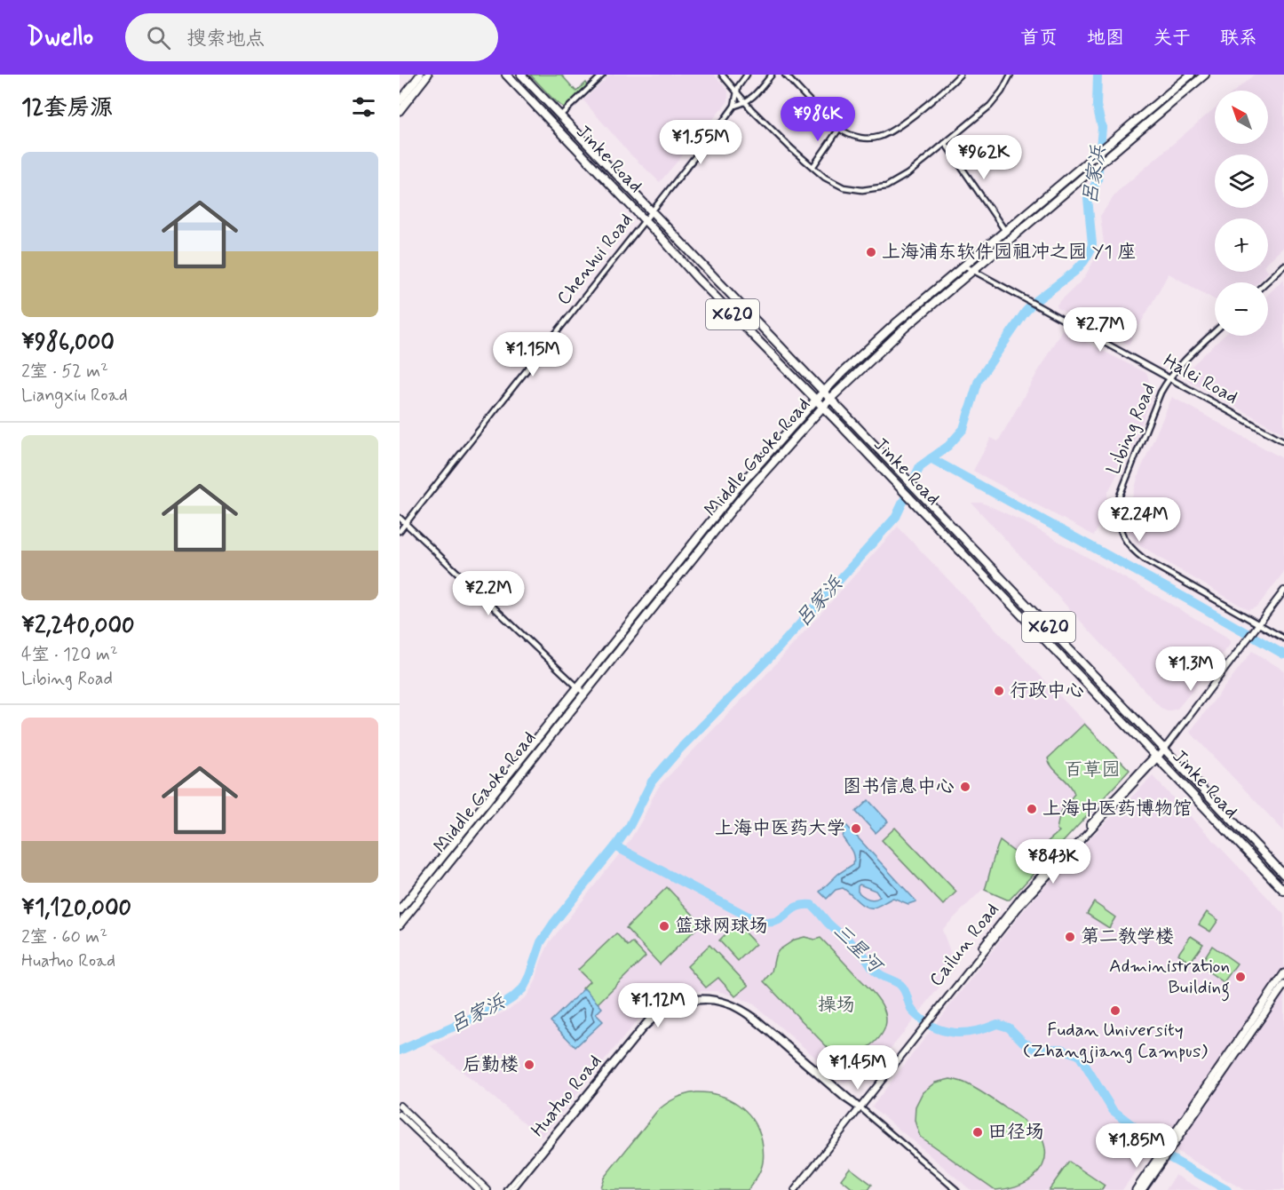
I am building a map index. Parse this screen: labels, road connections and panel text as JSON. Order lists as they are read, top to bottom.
{
  "streets": {
    "main road": ["Jinke Road", "X620", "Middle Gaoke Road"],
    "street": [
      "Chenhui Road",
      "Halei Road",
      "Libing Road",
      "Cailun Road",
      "Huatuo Road"
    ]
  },
  "crossings": [
    ["Jinke Road", "Chenhui Road"],
    ["Jinke Road", "Middle Gaoke Road"],
    ["Jinke Road", "Cailun Road"],
    ["Halei Road", "Libing Road"],
    ["Halei Road", "Middle Gaoke Road"],
    ["Libing Road", "Cailun Road"],
    ["Cailun Road", "Huatuo Road"]
  ],
  "water": ["吕家浜", "三星河"],
  "parks": ["百草园", "操场"],
  "places": [
    "上海浦东软件园祖冲之园 Y1 座",
    "行政中心",
    "图书信息中心",
    "上海中医药博物馆",
    "上海中医药大学",
    "篮球网球场",
    "第二教学楼",
    "Administration Building",
    "Fudan University (Zhangjiang Campus)",
    "后勤楼",
    "田径场"
  ],
  "north": "top left",
  "page": {
    "header": "Dwello",
    "search": "搜索地点",
    "nav": [
      "首页",
      "地图",
      "关于",
      "联系"
    ],
    "heading": "12套房源",
    "map_buttons": ["+", "−"],
    "price": [
      "¥986K",
      "¥1.55M",
      "¥962K",
      "¥2.7M",
      "¥1.15M",
      "¥2.24M",
      "¥2.2M",
      "¥1.3M",
      "¥843K",
      "¥1.12M",
      "¥1.45M",
      "¥1.85M"
    ],
    "list": [
      {
        "name": "¥986,000",
        "note": "2室 · 52 m² · Liangxiu Road"
      },
      {
        "name": "¥2,240,000",
        "note": "4室 · 120 m² · Libing Road"
      },
      {
        "name": "¥1,120,000",
        "note": "2室 · 60 m² · Huatuo Road"
      }
    ]
  }
}
